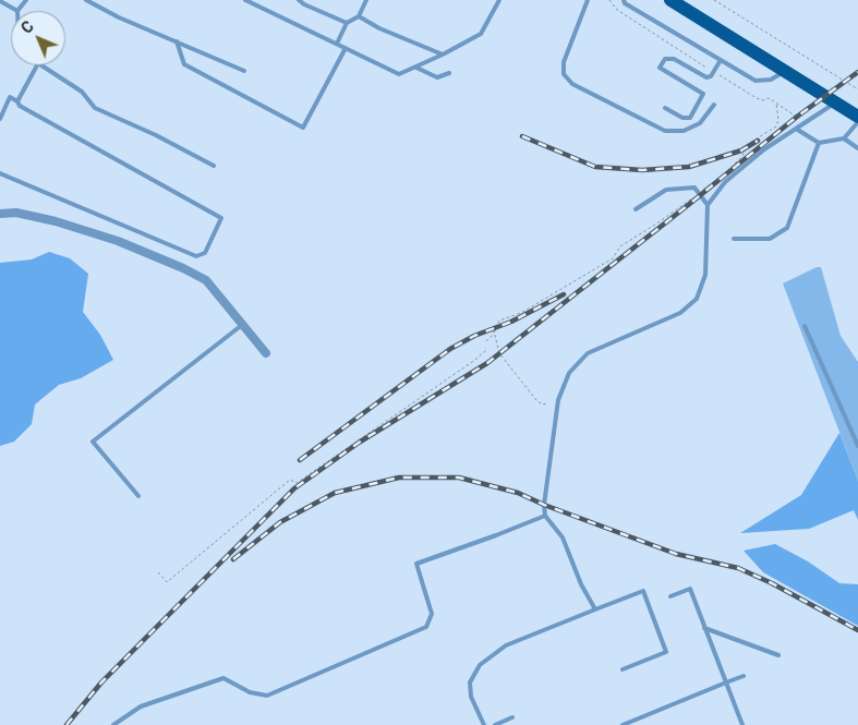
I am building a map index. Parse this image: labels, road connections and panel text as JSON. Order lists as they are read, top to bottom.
{
  "north": "top left"
}
